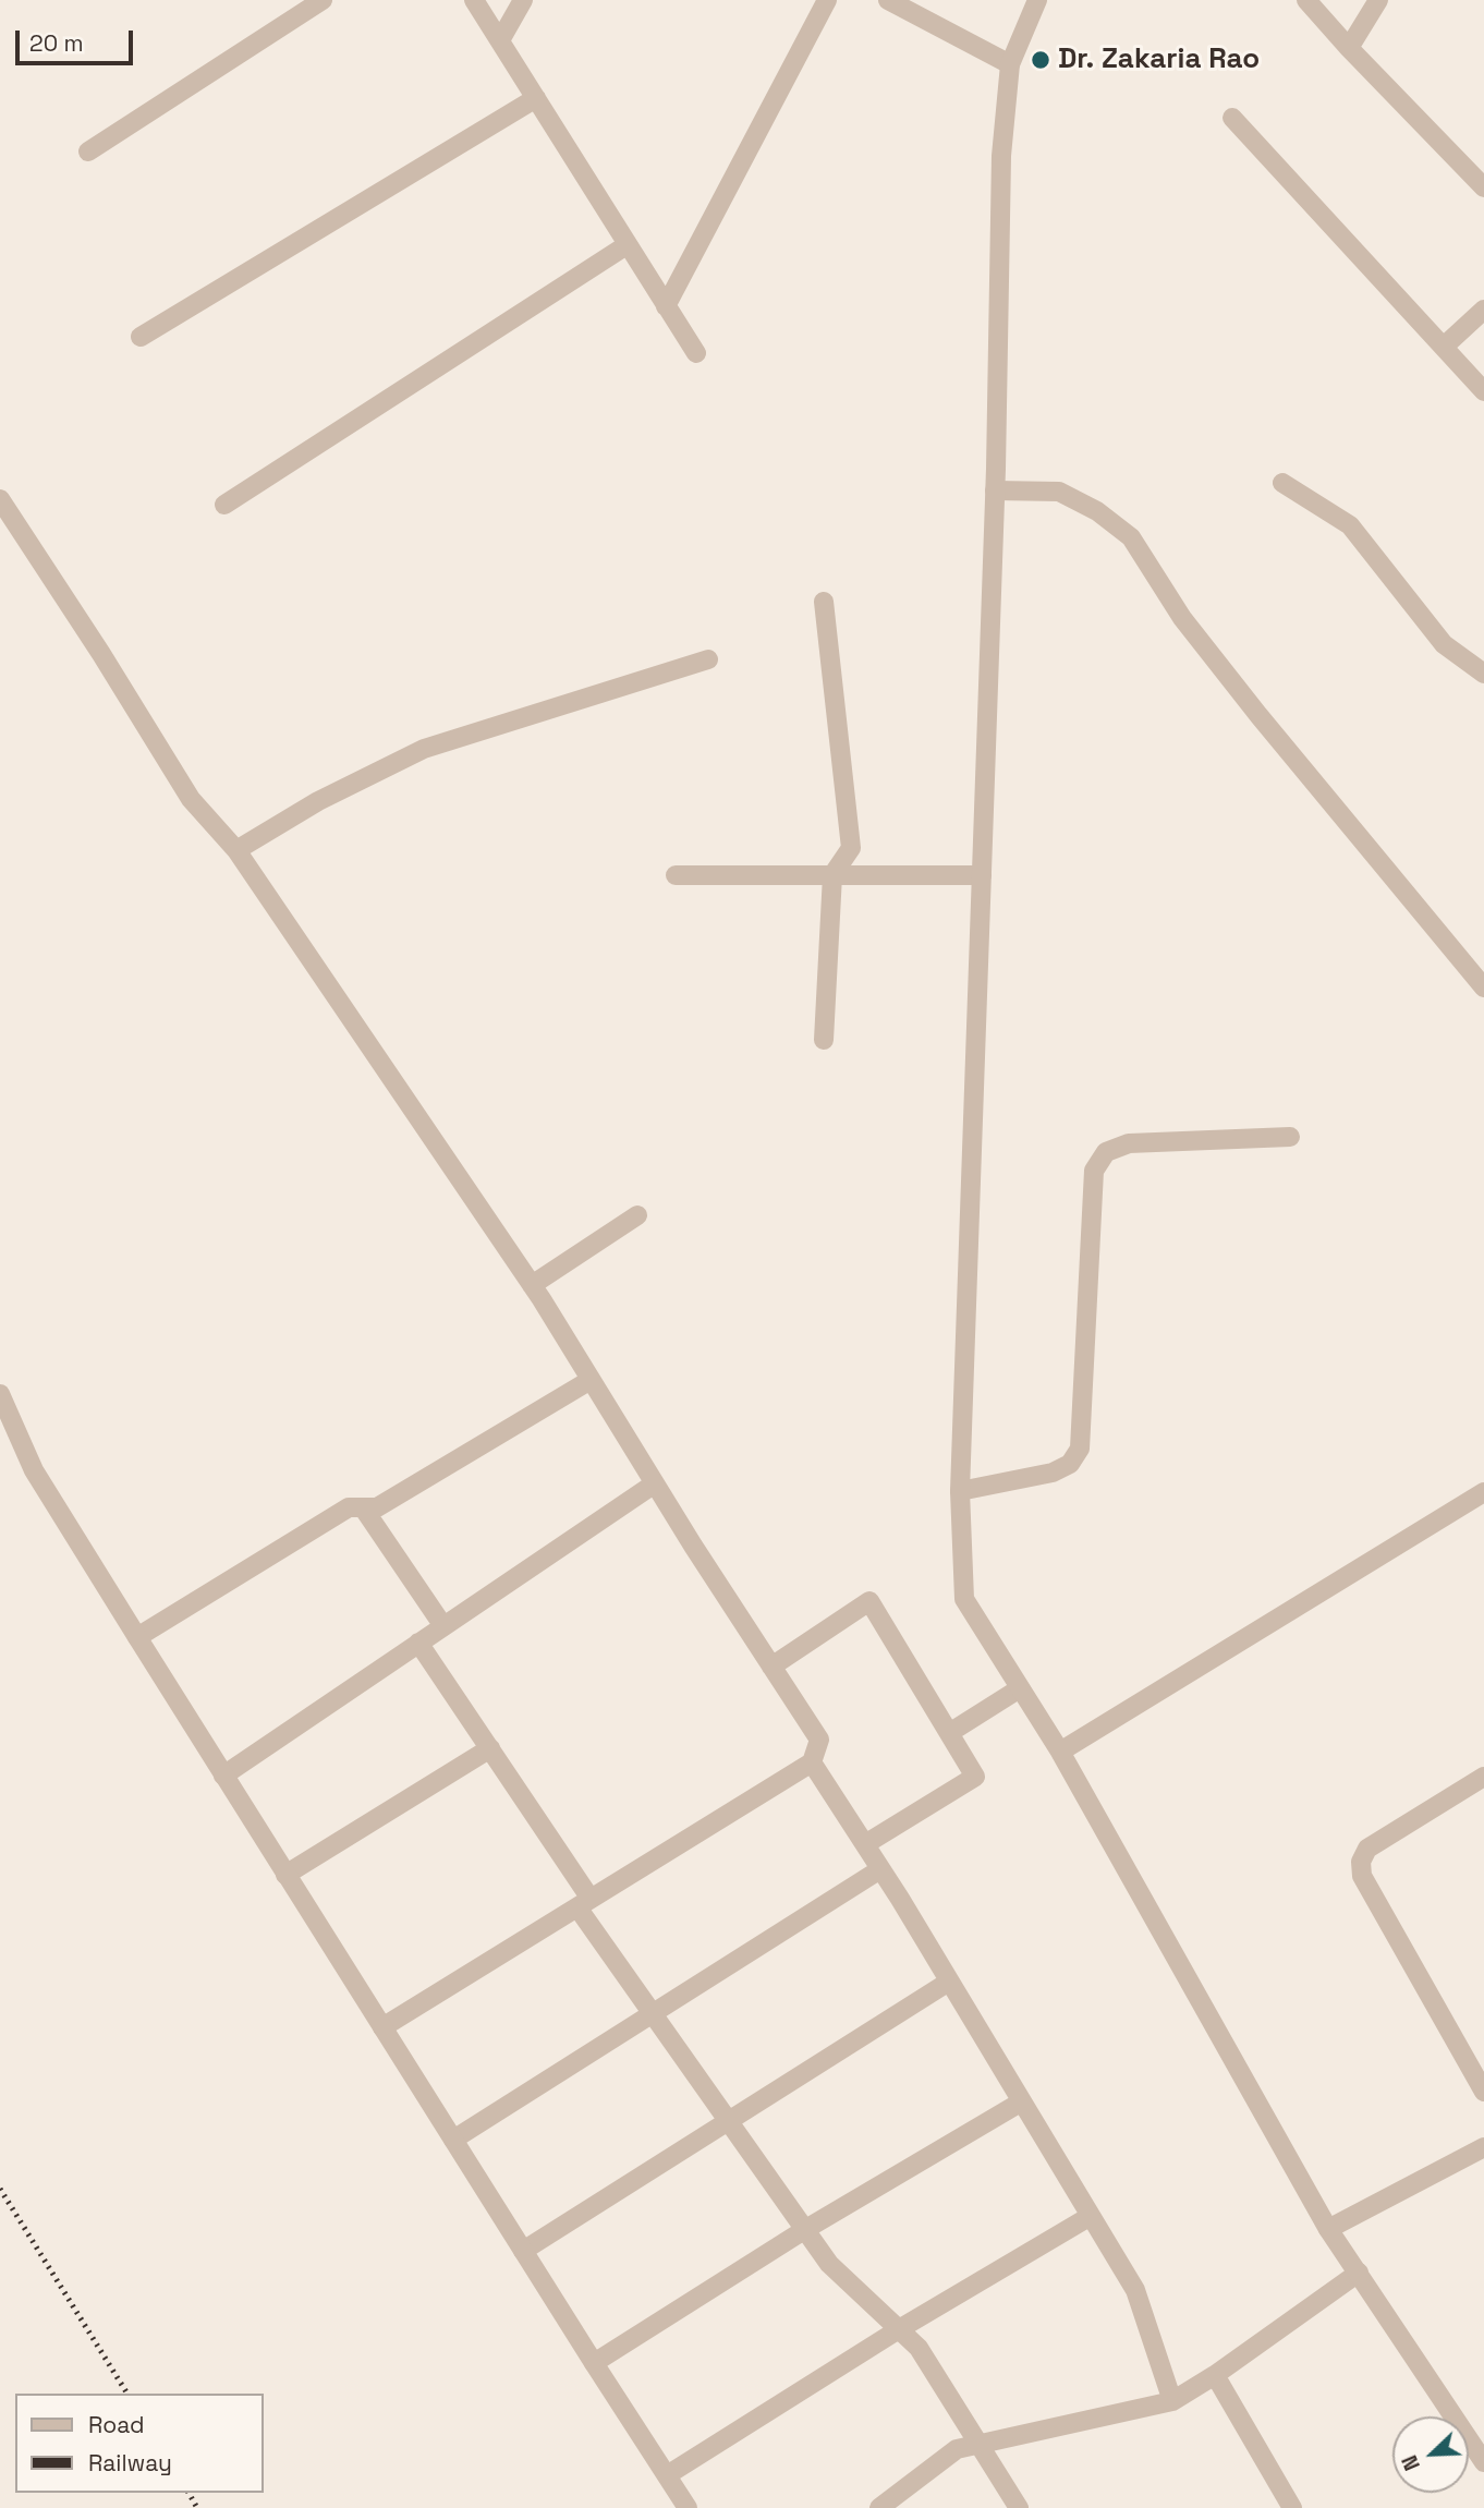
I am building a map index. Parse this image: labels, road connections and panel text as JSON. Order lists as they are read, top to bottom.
{
  "places": ["Dr. Zakaria Rao"],
  "legend": ["Road", "Railway"],
  "scale_bar": "20 m",
  "north": "bottom left"
}
